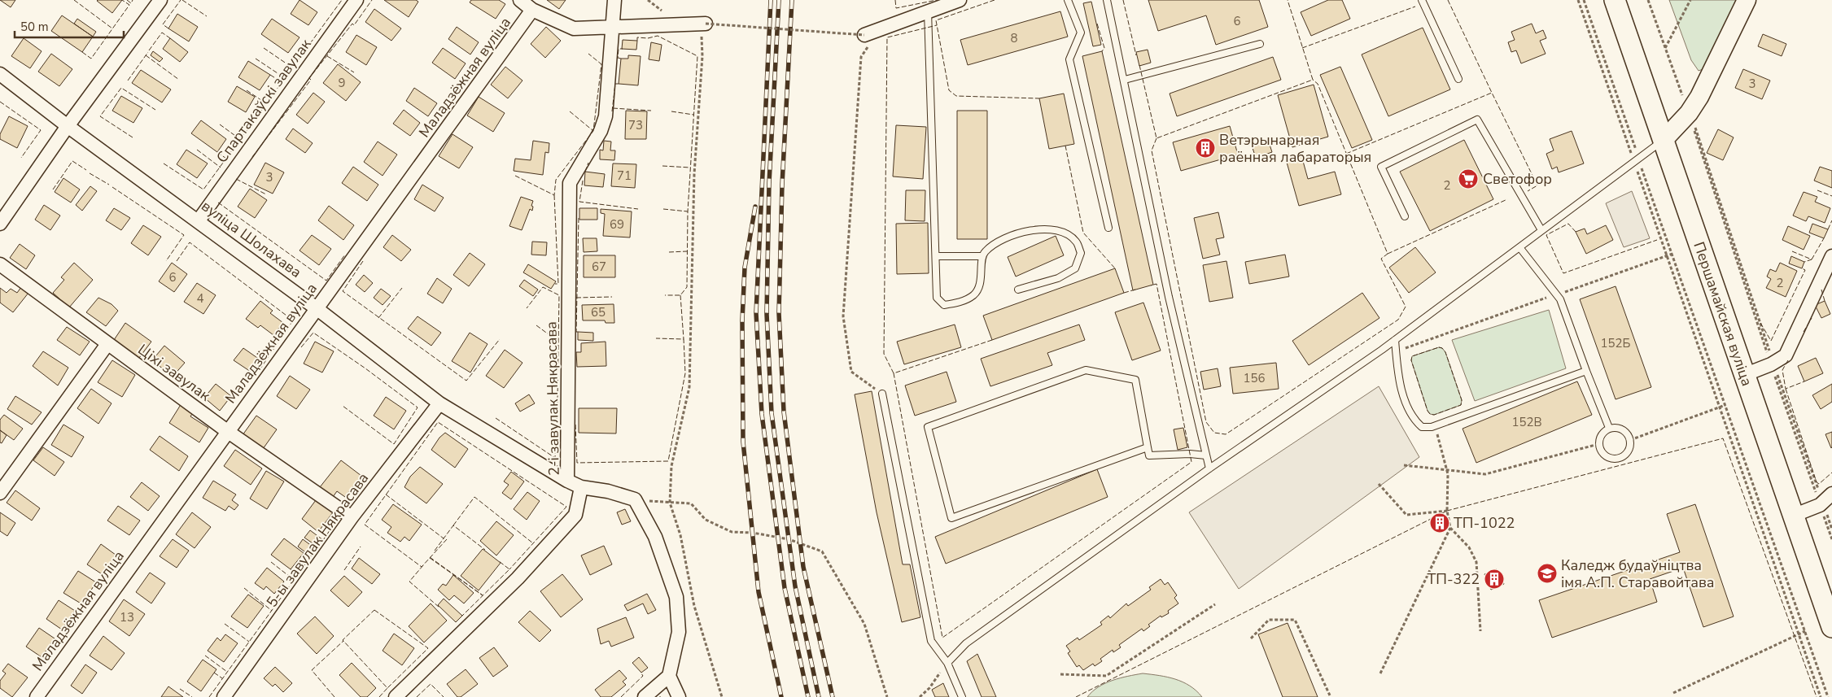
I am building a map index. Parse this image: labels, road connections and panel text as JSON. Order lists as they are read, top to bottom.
{
  "streets": {
    "main road": ["Першамайская вуліца"],
    "street": [
      "Маладзёжная вуліца",
      "Спартакаўскі завулак",
      "вуліца Шолахава",
      "Ціхі завулак",
      "2-і завулак Някрасава",
      "5-ы завулак Някрасава"
    ]
  },
  "crossings": [
    ["Маладзёжная вуліца", "вуліца Шолахава"],
    ["Маладзёжная вуліца", "Ціхі завулак"],
    ["Спартакаўскі завулак", "вуліца Шолахава"],
    ["вуліца Шолахава", "2-і завулак Някрасава"],
    ["вуліца Шолахава", "5-ы завулак Някрасава"],
    ["Ціхі завулак", "5-ы завулак Някрасава"]
  ],
  "places": {
    "building": ["Ветэрынарная раённая лабараторыя", "ТП-1022", "ТП-322"],
    "supermarket": ["Светофор"],
    "school or university": ["Каледж будаўніцтва імя А.П. Старавойтава"]
  },
  "house_numbers": [
    "6",
    "8",
    "9",
    "3",
    "73",
    "71",
    "3",
    "2",
    "69",
    "67",
    "6",
    "2",
    "4",
    "65",
    "152Б",
    "156",
    "152В",
    "13"
  ],
  "scale_bar": "50 m"
}
